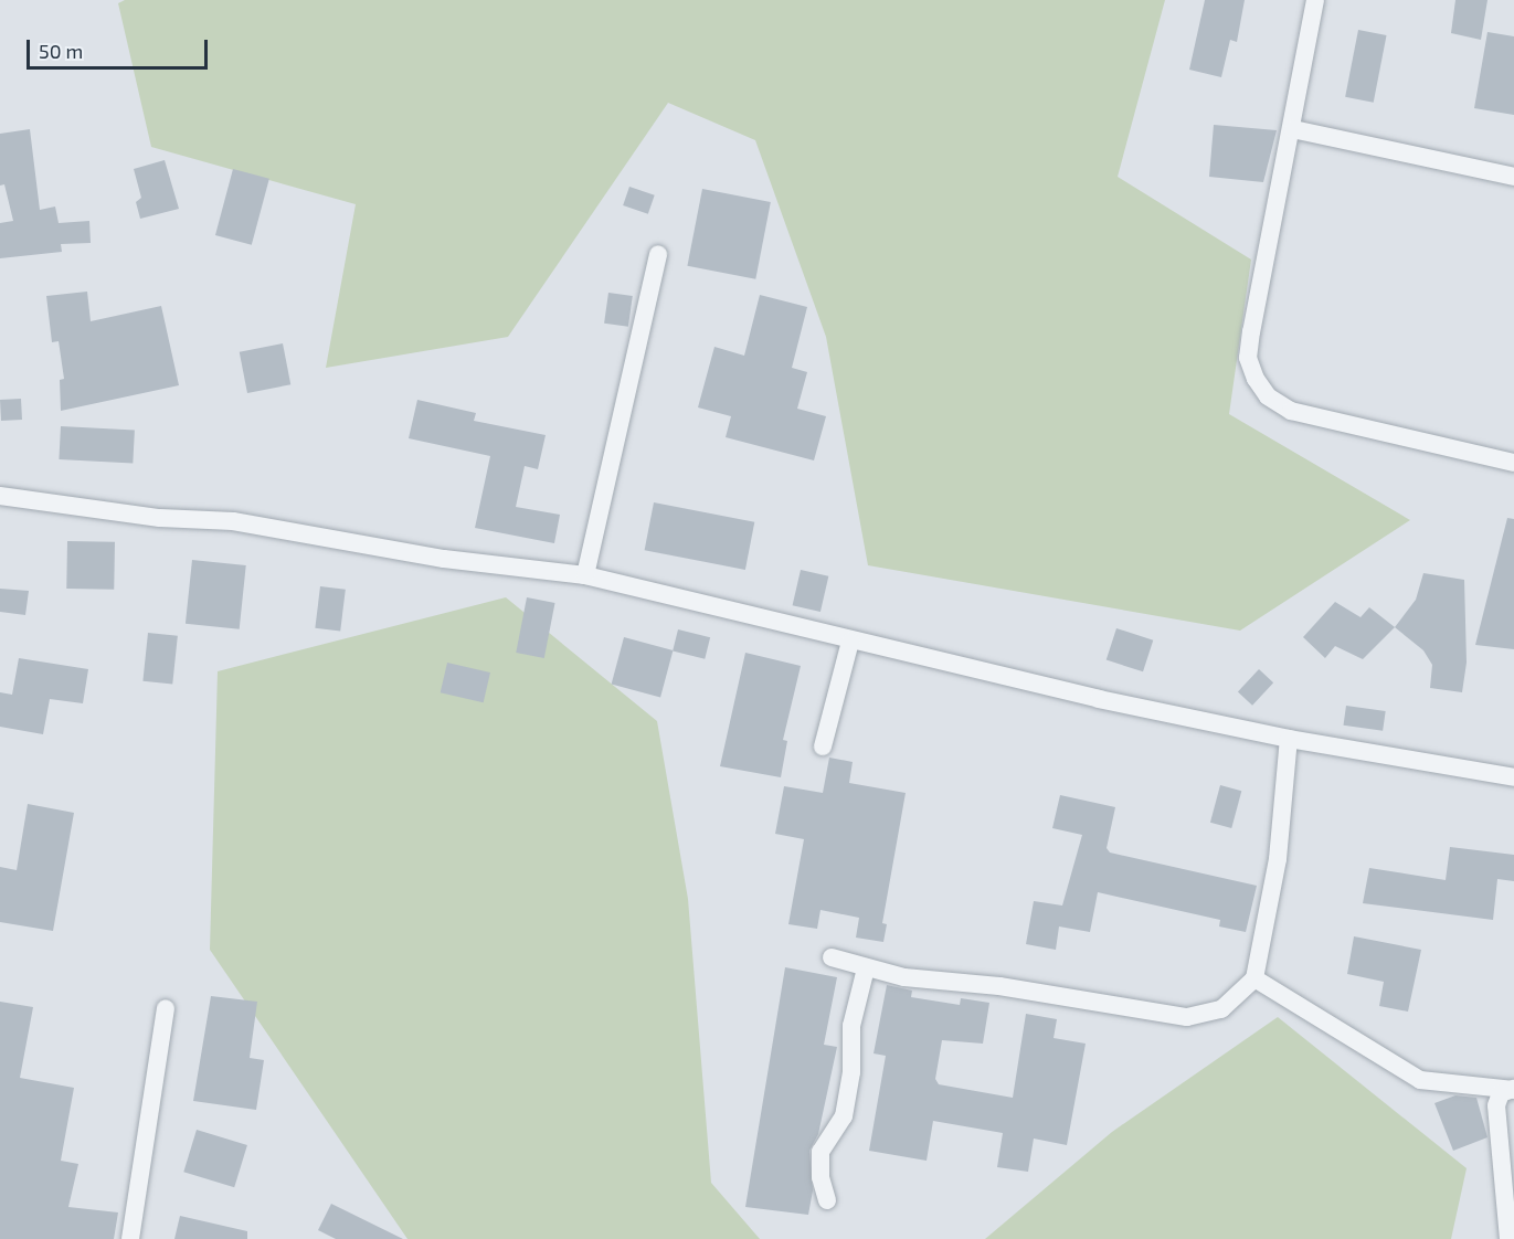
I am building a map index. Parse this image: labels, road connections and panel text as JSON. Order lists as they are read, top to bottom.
{
  "scale_bar": "50 m"
}
